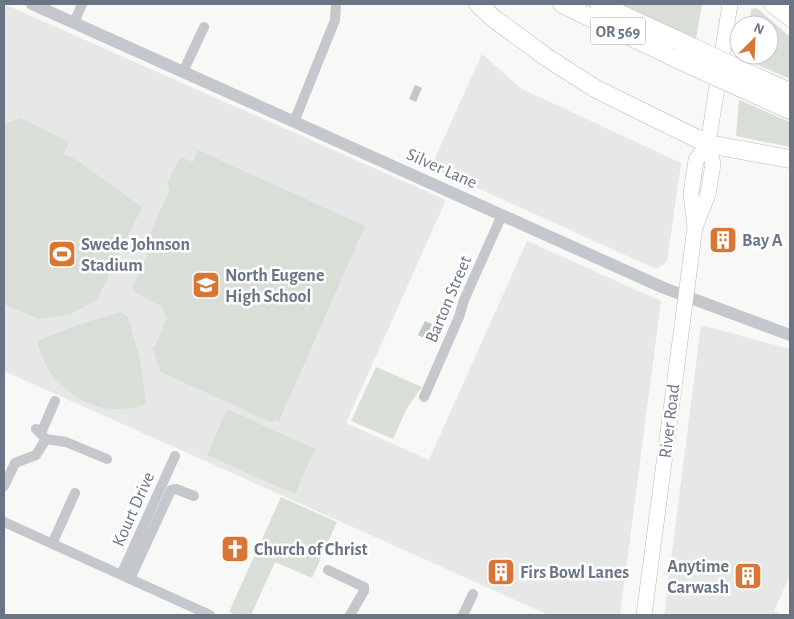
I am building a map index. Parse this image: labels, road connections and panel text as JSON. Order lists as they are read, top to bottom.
{
  "streets": {
    "highway": ["OR 569"],
    "main road": ["River Road"],
    "street": ["Silver Lane", "Barton Street", "Kourt Drive"]
  },
  "crossings": [
    ["Silver Lane", "Barton Street"],
    ["Silver Lane", "River Road"]
  ],
  "places": {
    "building": ["Bay A", "Firs Bowl Lanes", "Anytime Carwash"],
    "sports": ["Swede Johnson Stadium"],
    "school or university": ["North Eugene High School"],
    "church": ["Church of Christ"]
  },
  "north": "top right"
}
